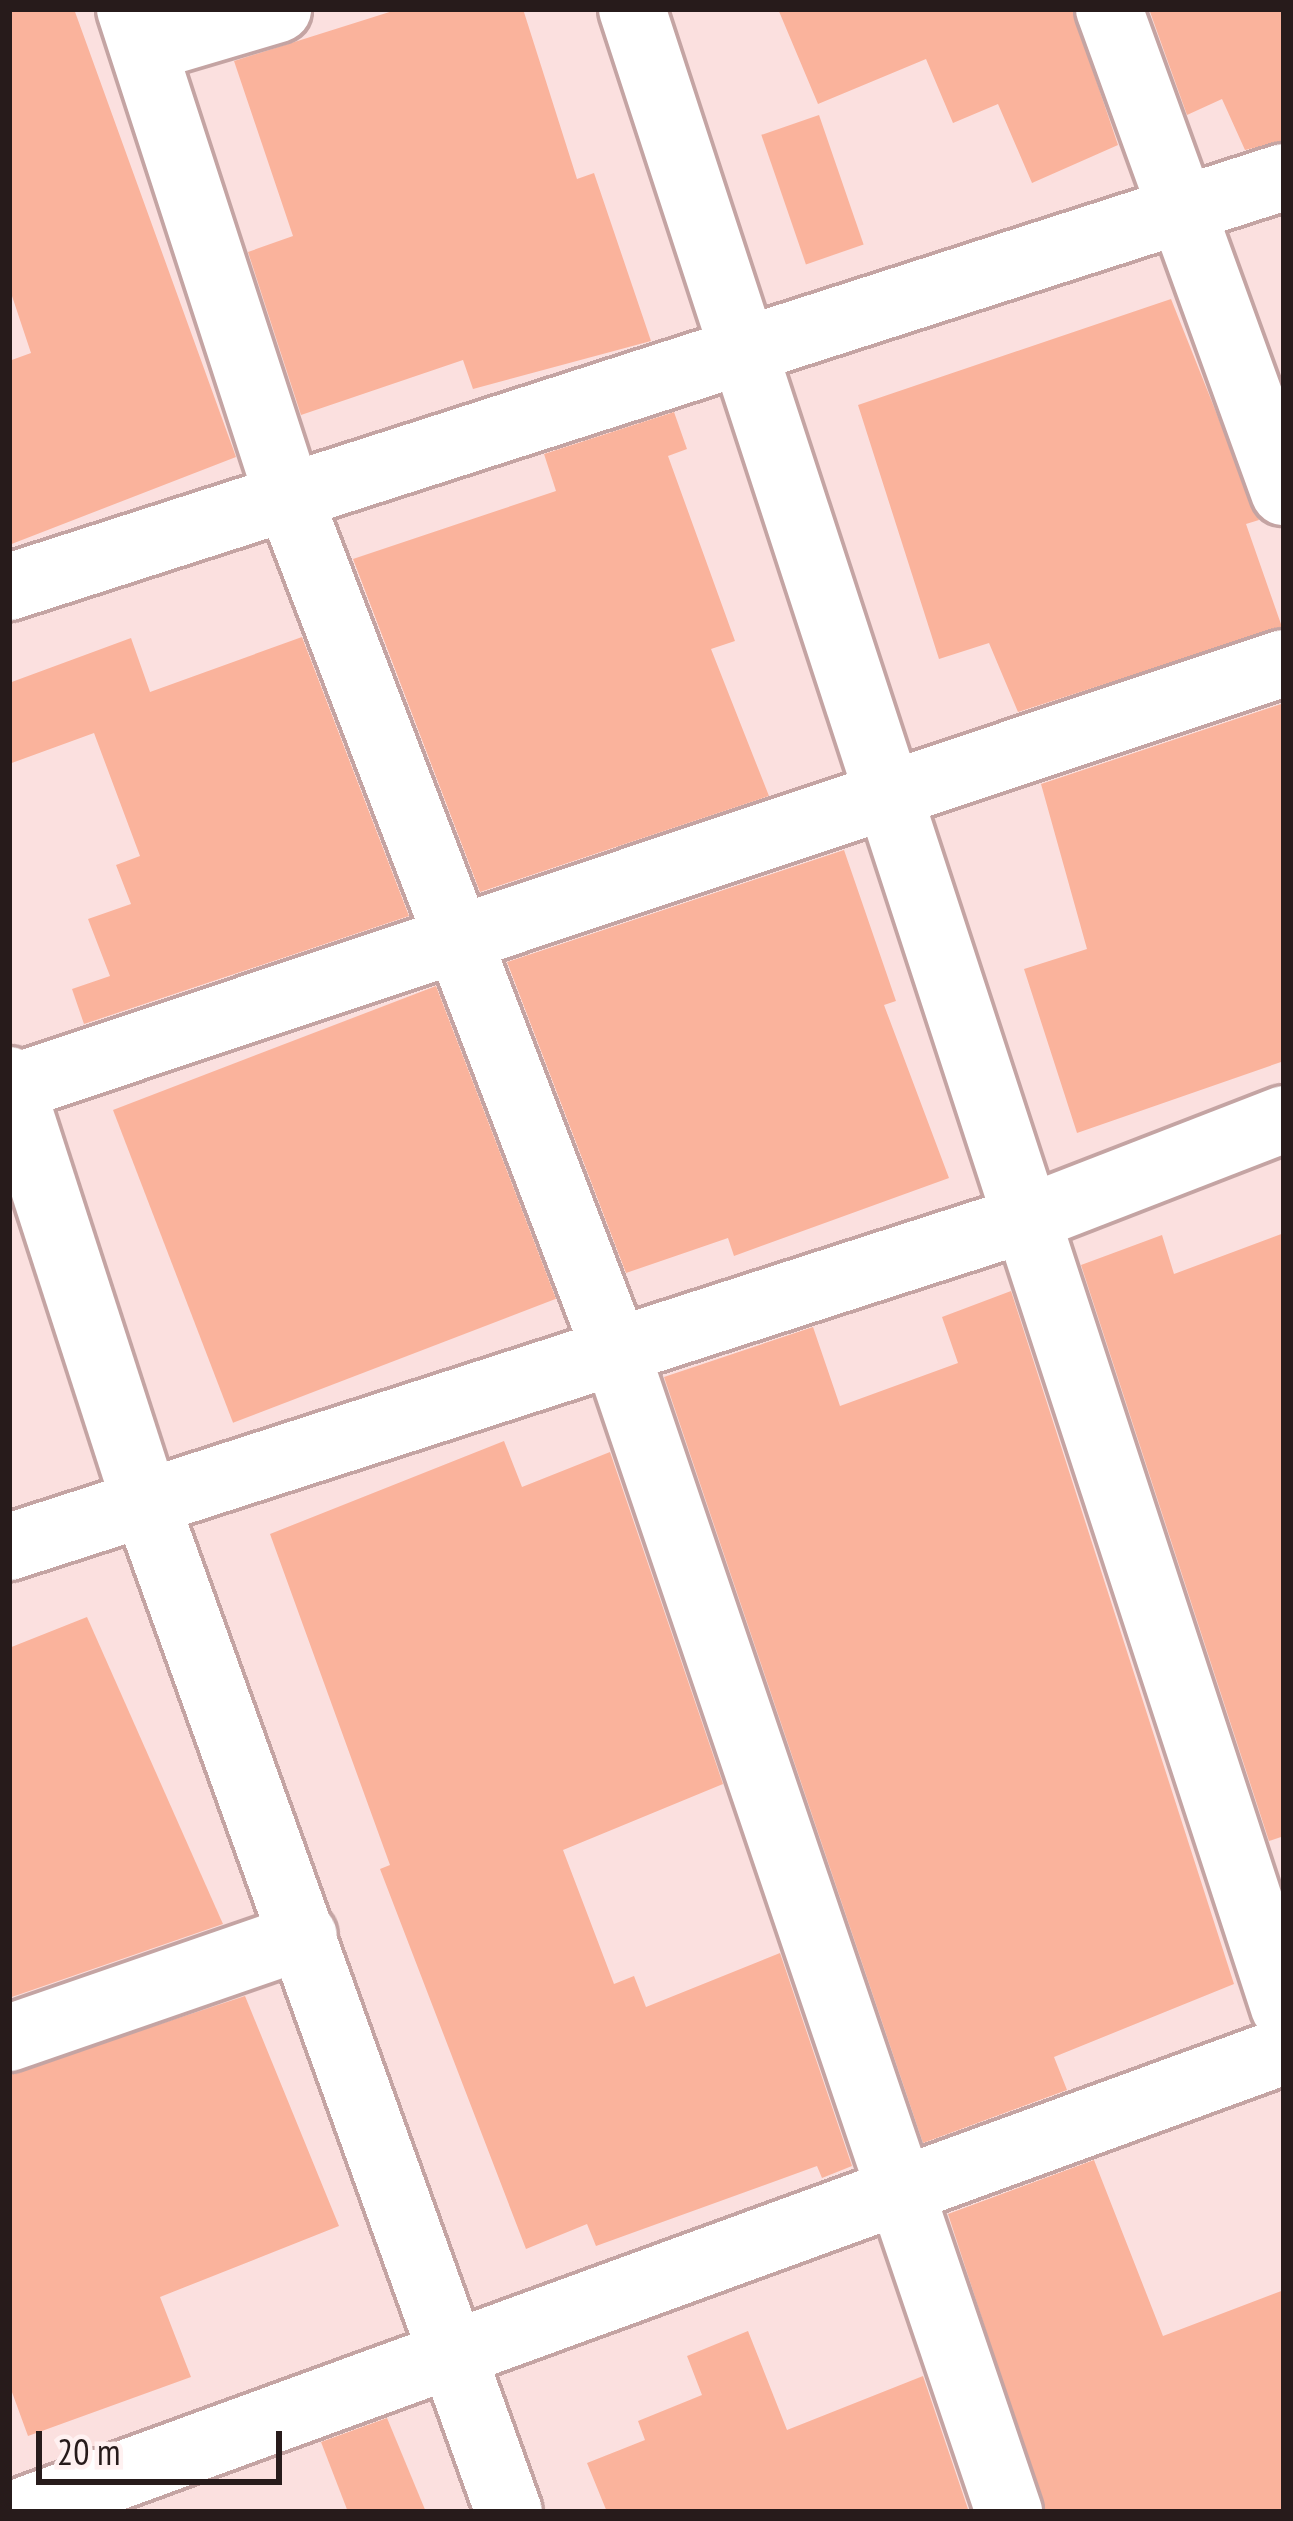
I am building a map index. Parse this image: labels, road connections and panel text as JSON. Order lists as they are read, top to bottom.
{
  "scale_bar": "20 m"
}
